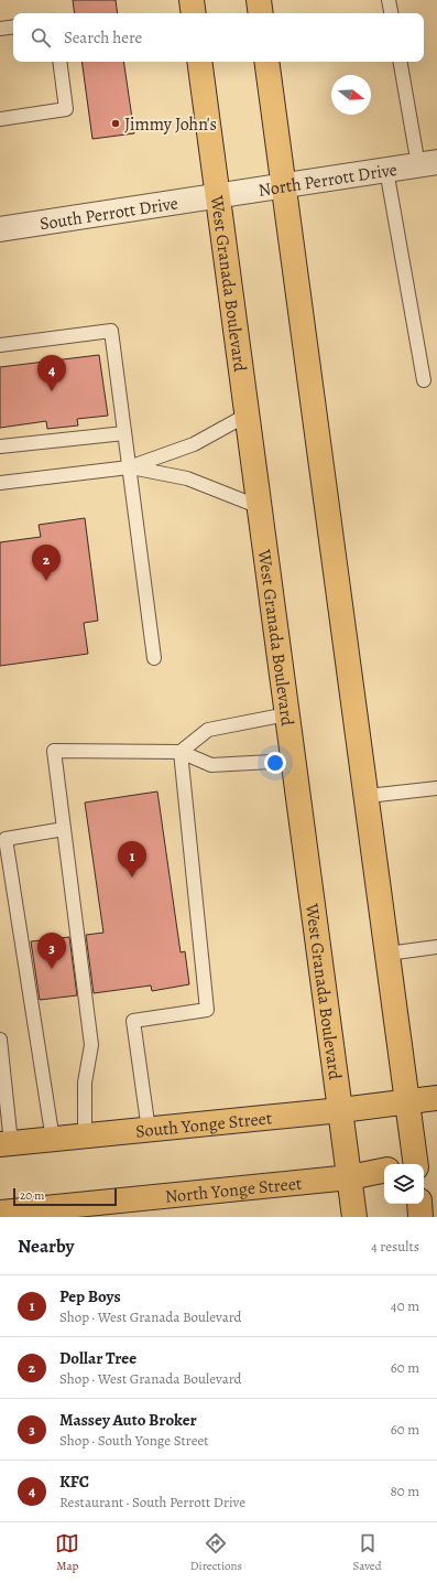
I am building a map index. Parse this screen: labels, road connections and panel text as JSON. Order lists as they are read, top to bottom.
{
  "streets": {
    "main road": ["West Granada Boulevard", "South Yonge Street", "North Yonge Street"],
    "street": ["North Perrott Drive", "South Perrott Drive"]
  },
  "crossings": [
    ["North Perrott Drive", "South Perrott Drive"],
    ["North Perrott Drive", "West Granada Boulevard"],
    ["South Perrott Drive", "West Granada Boulevard"],
    ["West Granada Boulevard", "South Yonge Street"],
    ["West Granada Boulevard", "North Yonge Street"]
  ],
  "places": ["Jimmy John's"],
  "scale_bar": "20 m",
  "north": "right",
  "page": {
    "search": "Search here",
    "pins": [
      "4",
      "2",
      "1",
      "3"
    ],
    "scale": "20 m",
    "heading": ["Nearby", "4 results"],
    "list": [
      {
        "mark": "1",
        "name": "Pep Boys",
        "note": "Shop · West Granada Boulevard",
        "value": "40 m"
      },
      {
        "mark": "2",
        "name": "Dollar Tree",
        "note": "Shop · West Granada Boulevard",
        "value": "60 m"
      },
      {
        "mark": "3",
        "name": "Massey Auto Broker",
        "note": "Shop · South Yonge Street",
        "value": "60 m"
      },
      {
        "mark": "4",
        "name": "KFC",
        "note": "Restaurant · South Perrott Drive",
        "value": "80 m"
      }
    ],
    "nav": ["Map", "Directions", "Saved"]
  }
}
